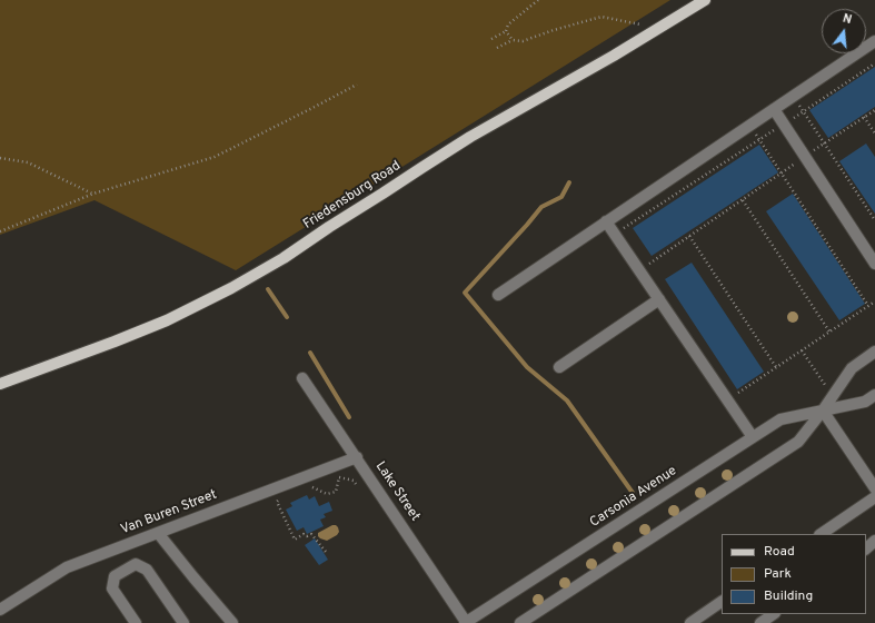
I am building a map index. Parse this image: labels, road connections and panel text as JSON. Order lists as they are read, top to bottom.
{
  "streets": {
    "main road": ["Friedensburg Road"],
    "street": ["Lake Street", "Carsonia Avenue", "Van Buren Street"]
  },
  "crossings": [
    ["Lake Street", "Carsonia Avenue"],
    ["Lake Street", "Van Buren Street"]
  ],
  "legend": ["Road", "Park", "Building"],
  "north": "top"
}
